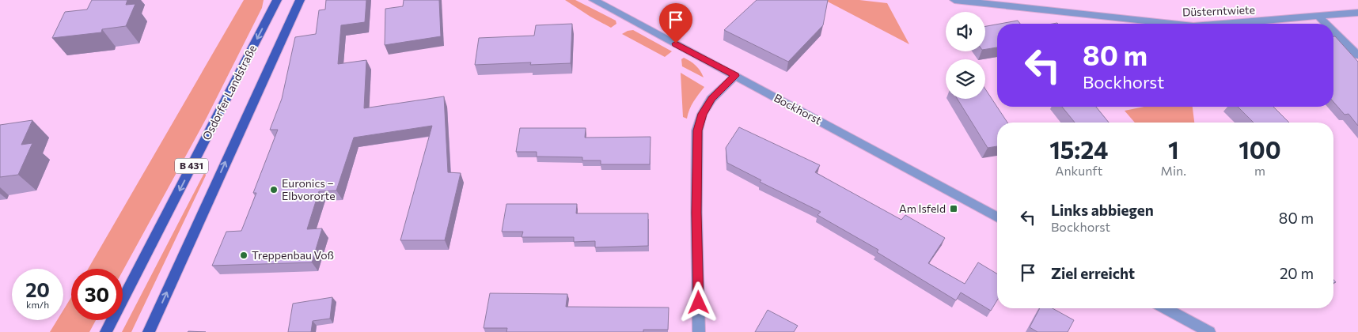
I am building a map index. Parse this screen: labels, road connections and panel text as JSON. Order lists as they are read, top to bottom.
{
  "streets": {
    "main road": ["Osdorfer Landstraße", "B 431"],
    "street": ["Düsterntwiete", "Bockhorst"]
  },
  "places": {
    "other": ["Euronics – Elbvororte", "Treppenbau Voß"],
    "transit": ["Am Isfeld"]
  },
  "page": {
    "turn": ["80 m", "Bockhorst"],
    "eta": [
      "15:24",
      "Ankunft",
      "1",
      "Min.",
      "100",
      "m"
    ],
    "list": [
      {
        "name": "Links abbiegen",
        "note": "Bockhorst",
        "value": "80 m"
      },
      {
        "name": "Ziel erreicht",
        "value": "20 m"
      }
    ],
    "speed": "20 km/h",
    "limit": "30"
  }
}
